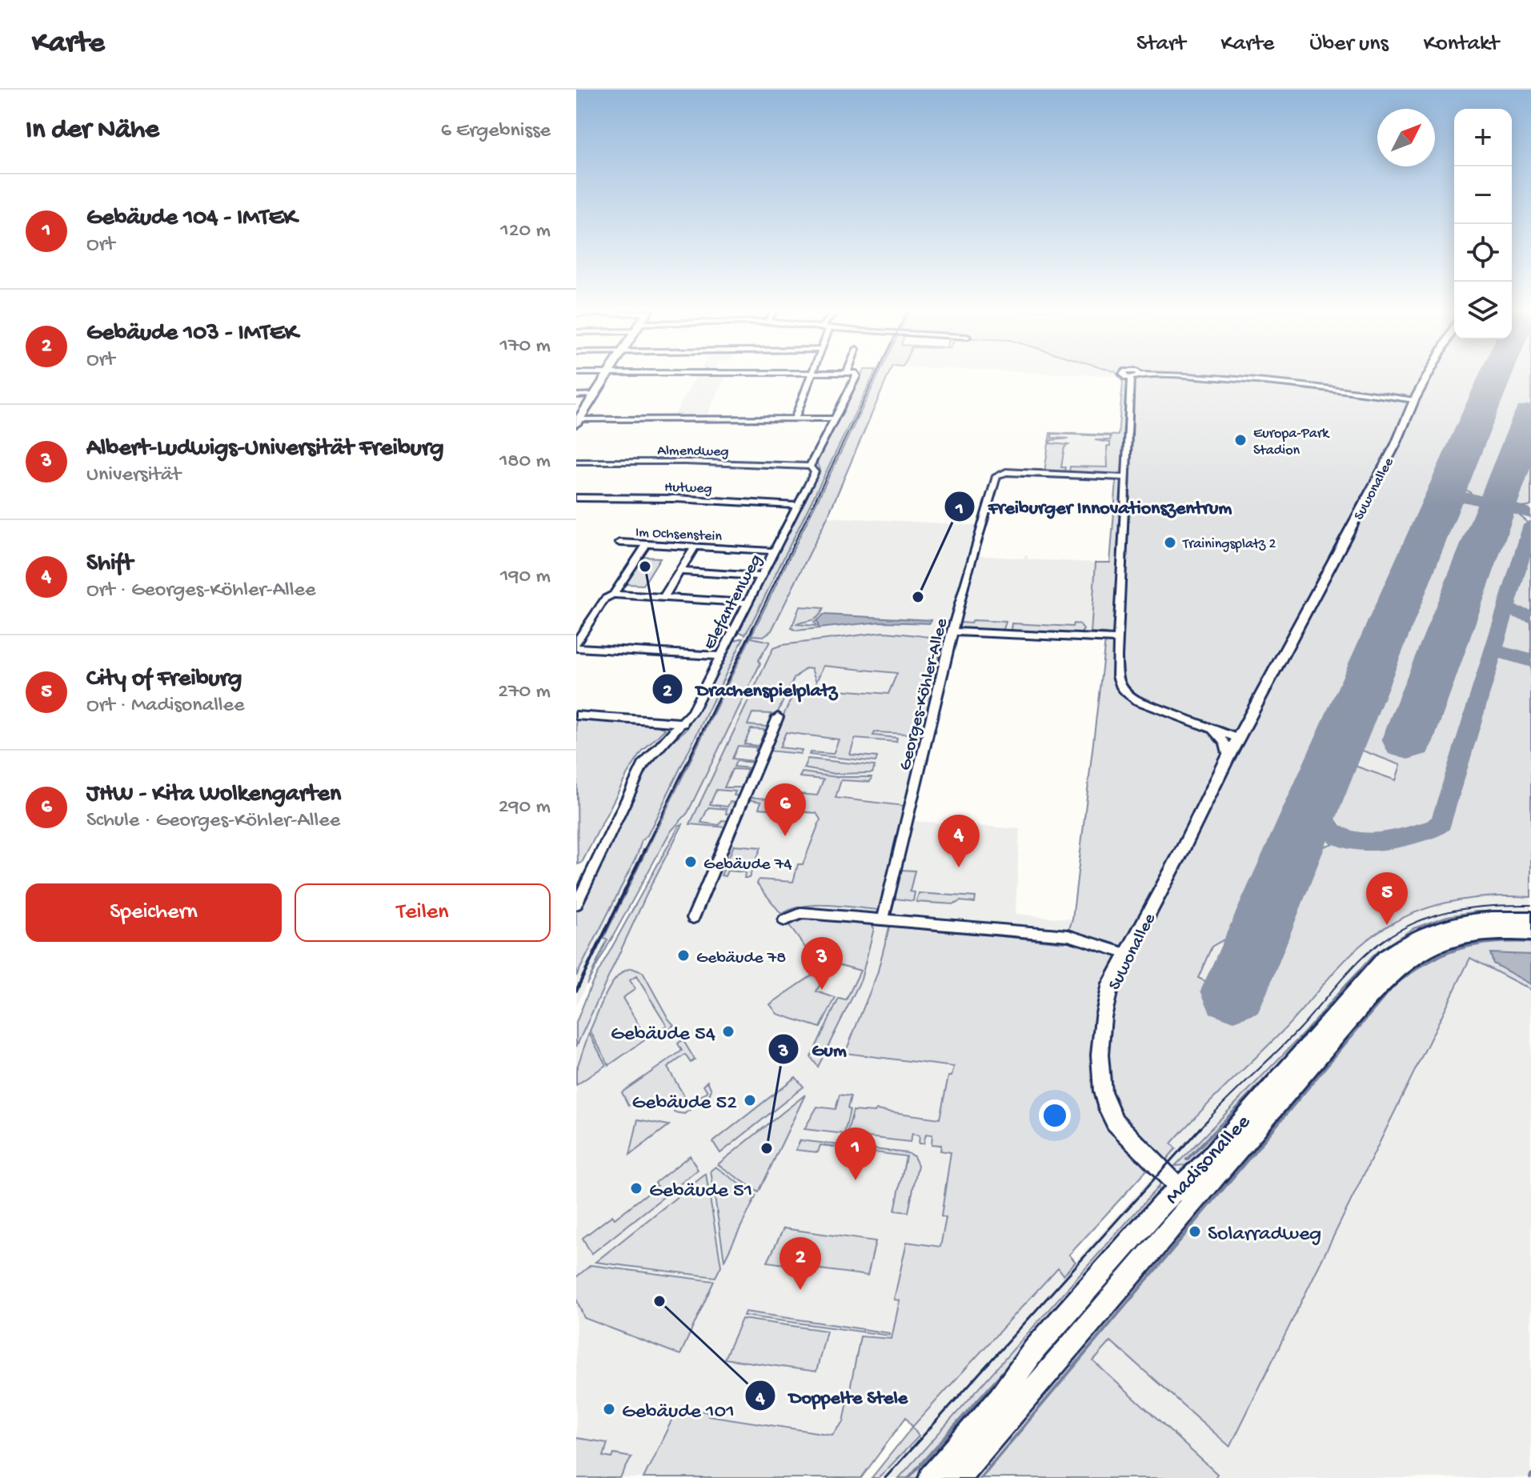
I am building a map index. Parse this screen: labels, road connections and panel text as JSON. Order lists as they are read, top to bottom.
{
  "streets": {
    "main road": ["Madisonallee"],
    "street": [
      "Almendweg",
      "Hutweg",
      "Suwonallee",
      "Im Ochsenstein",
      "Elefantenweg",
      "Georges-Köhler-Allee"
    ]
  },
  "crossings": [
    ["Almendweg", "Elefantenweg"],
    ["Hutweg", "Elefantenweg"],
    ["Suwonallee", "Madisonallee"],
    ["Im Ochsenstein", "Elefantenweg"]
  ],
  "places": [
    "Europa-Park Stadion",
    "Trainingsplatz 2",
    "Drachenspielplatz",
    "Freiburger Innovationszentrum",
    "Gebäude 74",
    "Gebäude 78",
    "Gebäude 54",
    "Gebäude 52",
    "Gum",
    "Gebäude 51",
    "Solarradweg",
    "Doppelte Stele",
    "Gebäude 101"
  ],
  "north": "top right",
  "page": {
    "header": "Karte",
    "nav": [
      "Start",
      "Karte",
      "Über uns",
      "Kontakt"
    ],
    "heading": ["In der Nähe", "6 Ergebnisse"],
    "map_buttons": ["+", "−"],
    "list": [
      {
        "mark": "1",
        "name": "Gebäude 104 - IMTEK",
        "note": "Ort",
        "value": "120 m"
      },
      {
        "mark": "2",
        "name": "Gebäude 103 - IMTEK",
        "note": "Ort",
        "value": "170 m"
      },
      {
        "mark": "3",
        "name": "Albert-Ludwigs-Universität Freiburg",
        "note": "Universität",
        "value": "180 m"
      },
      {
        "mark": "4",
        "name": "Shift",
        "note": "Ort · Georges-Köhler-Allee",
        "value": "190 m"
      },
      {
        "mark": "5",
        "name": "City of Freiburg",
        "note": "Ort · Madisonallee",
        "value": "270 m"
      },
      {
        "mark": "6",
        "name": "JHW - Kita Wolkengarten",
        "note": "Schule · Georges-Köhler-Allee",
        "value": "290 m"
      }
    ],
    "pins": [
      "6",
      "4",
      "5",
      "3",
      "1",
      "2"
    ],
    "buttons": ["Speichern", "Teilen"]
  }
}
